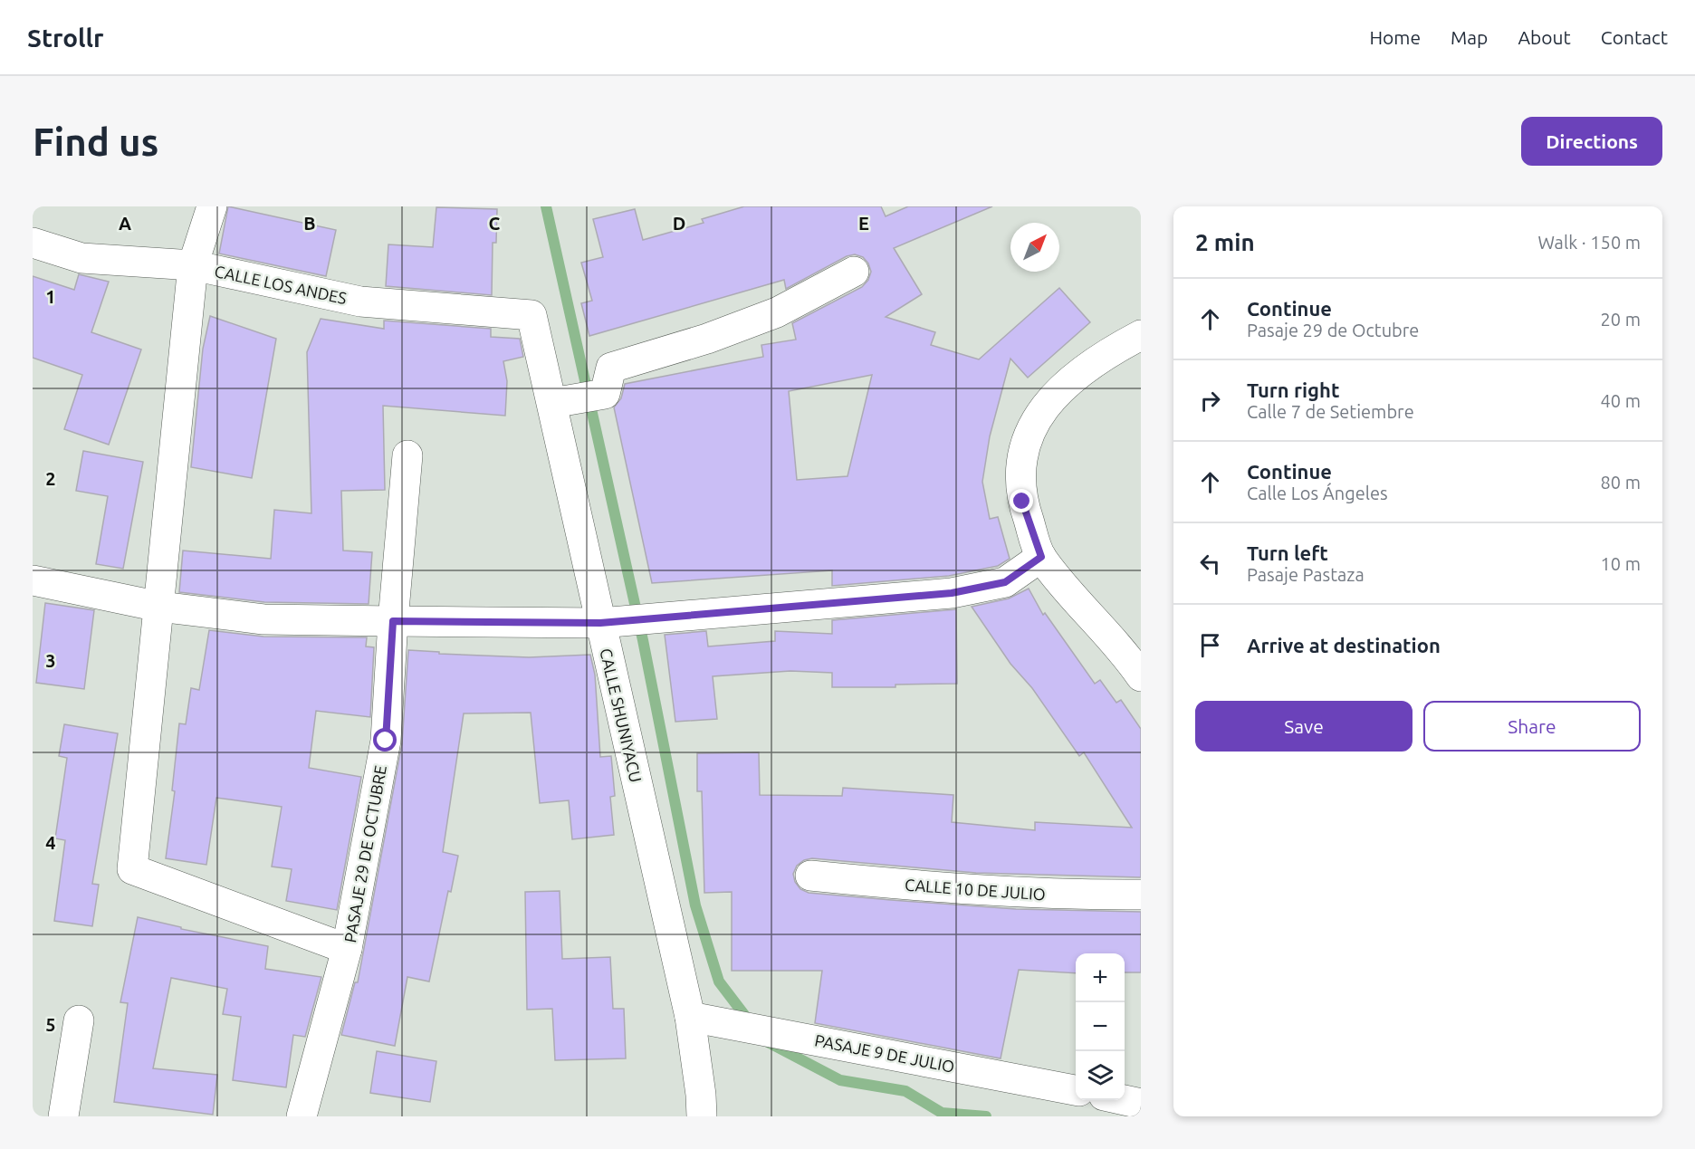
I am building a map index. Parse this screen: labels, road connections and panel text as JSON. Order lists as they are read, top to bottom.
{
  "streets": {
    "street": [
      "CALLE LOS ANDES",
      "CALLE SHUNIYACU",
      "PASAJE 29 DE OCTUBRE",
      "CALLE 10 DE JULIO",
      "PASAJE 9 DE JULIO"
    ]
  },
  "crossings": [
    ["CALLE LOS ANDES", "CALLE SHUNIYACU"],
    ["CALLE SHUNIYACU", "PASAJE 9 DE JULIO"]
  ],
  "north": "top right",
  "page": {
    "header": "Strollr",
    "nav": [
      "Home",
      "Map",
      "About",
      "Contact"
    ],
    "buttons": [
      "Directions",
      ["Save", "Share"]
    ],
    "title": "Find us",
    "heading": ["2 min", "Walk · 150 m"],
    "list": [
      ["Continue", "Pasaje 29 de Octubre", "20 m"],
      ["Turn right", "Calle 7 de Setiembre", "40 m"],
      ["Continue", "Calle Los Ángeles", "80 m"],
      ["Turn left", "Pasaje Pastaza", "10 m"],
      "Arrive at destination"
    ],
    "map_buttons": ["+", "−"]
  },
  "grid": {
    "columns": [
      "A",
      "B",
      "C",
      "D",
      "E"
    ],
    "rows": [
      "1",
      "2",
      "3",
      "4",
      "5"
    ]
  }
}
